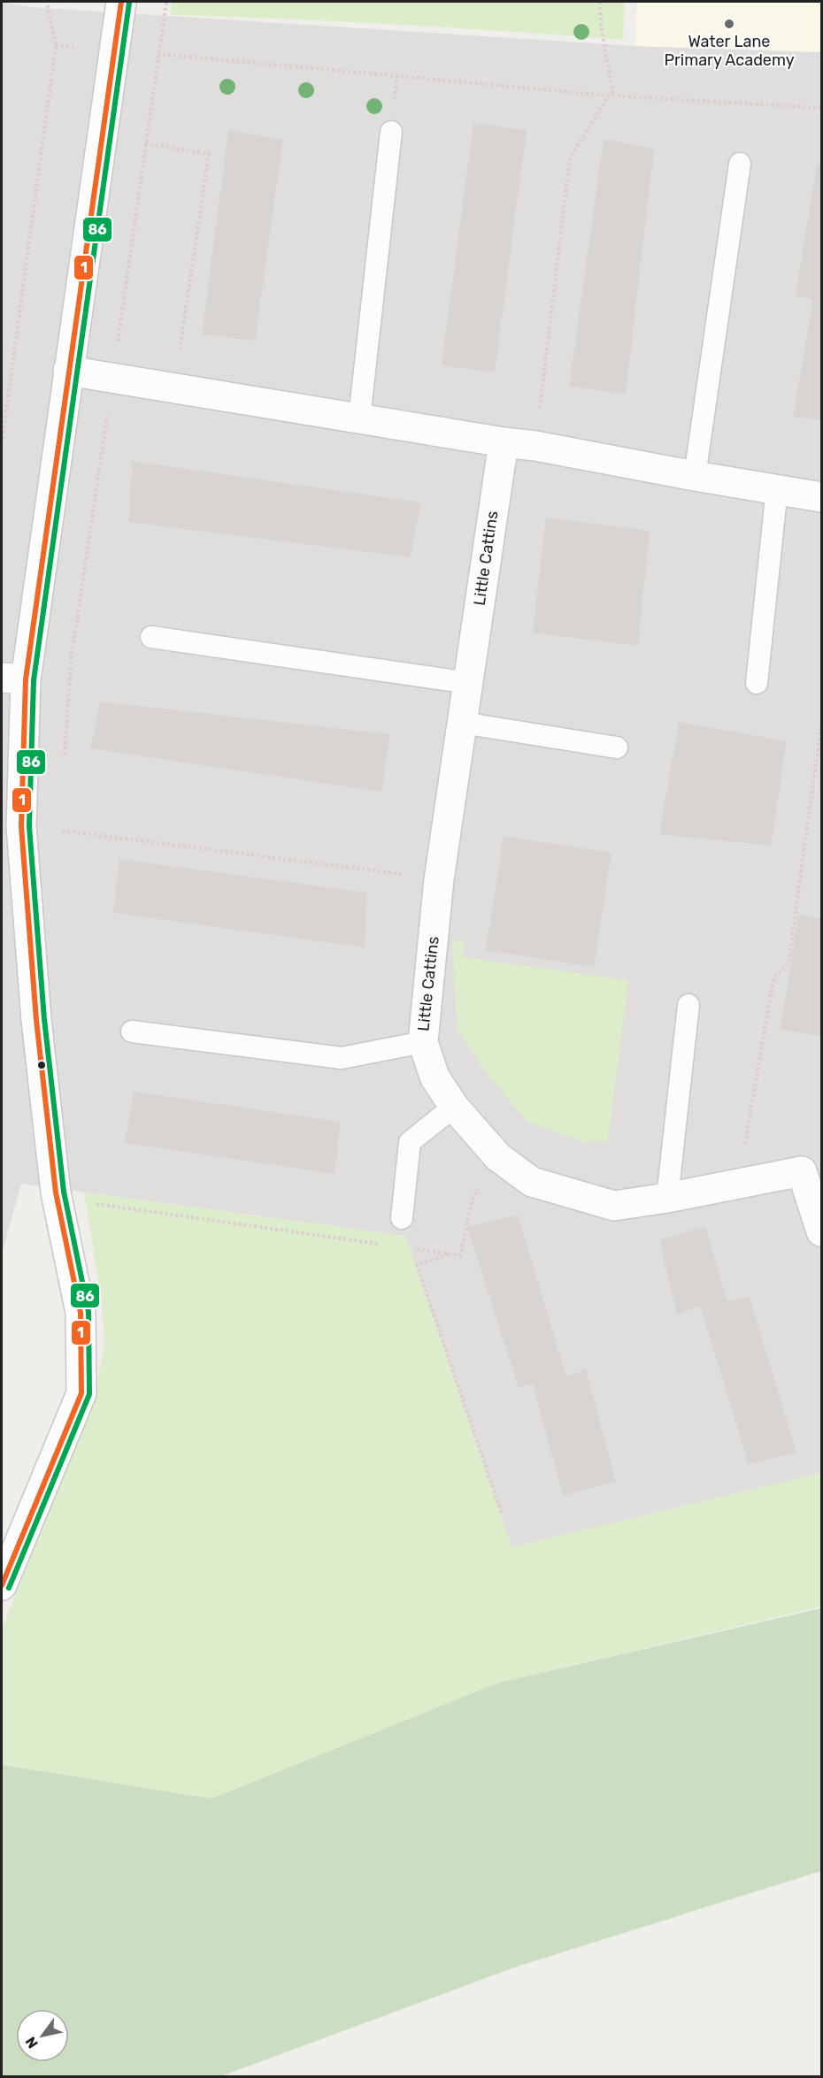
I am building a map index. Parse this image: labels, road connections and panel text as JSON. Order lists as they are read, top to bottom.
{
  "streets": {
    "street": ["Little Cattins"]
  },
  "places": ["Water Lane Primary Academy"],
  "lines": ["transit line 1", "transit line 86"],
  "north": "bottom left"
}
